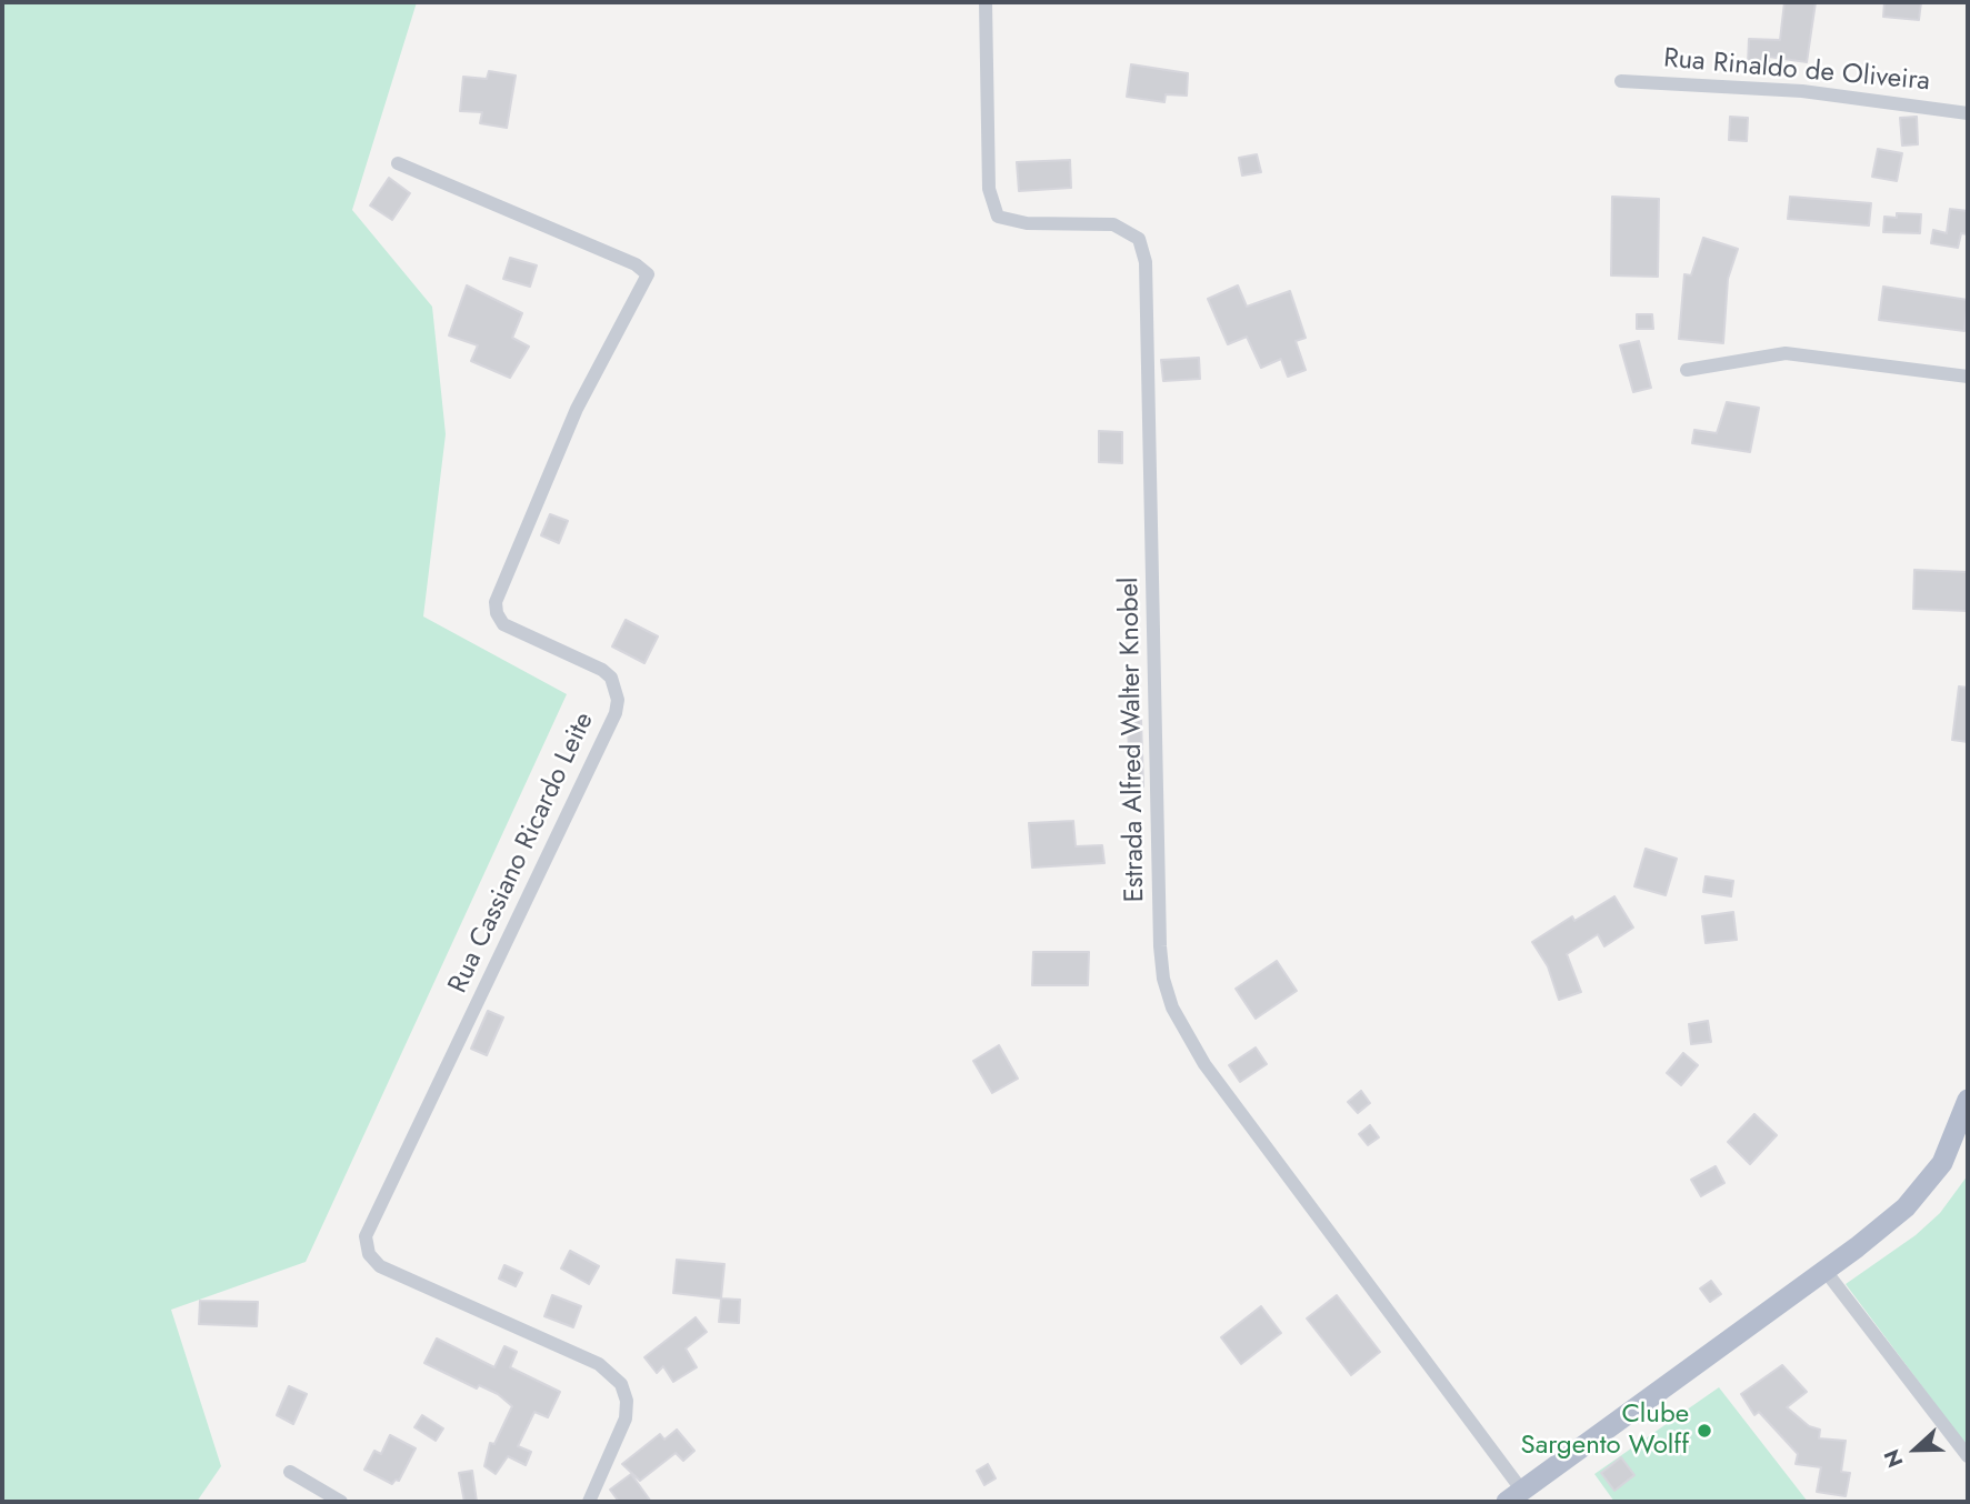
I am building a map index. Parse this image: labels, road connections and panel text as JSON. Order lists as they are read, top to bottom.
{
  "streets": {
    "street": ["Rua Rinaldo de Oliveira", "Estrada Alfred Walter Knobel", "Rua Cassiano Ricardo Leite"]
  },
  "places": ["Clube Sargento Wolff"],
  "north": "left"
}
